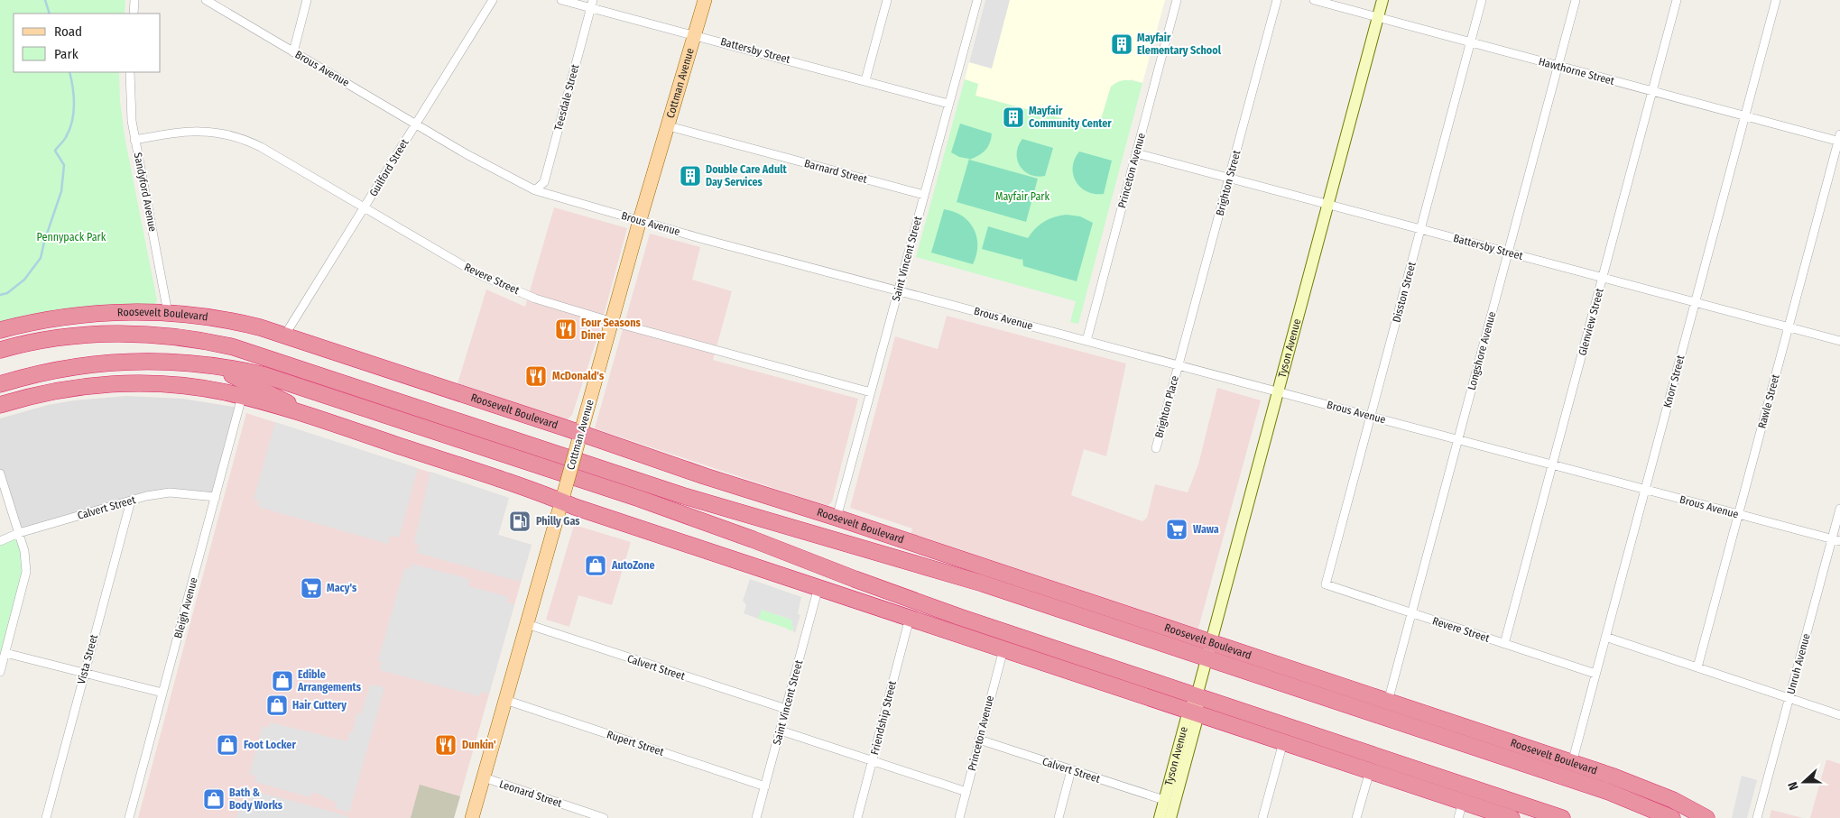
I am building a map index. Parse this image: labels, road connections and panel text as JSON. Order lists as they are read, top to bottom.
{
  "streets": {
    "highway": ["Roosevelt Boulevard"],
    "main road": ["Cottman Avenue"],
    "street": [
      "Battersby Street",
      "Brous Avenue",
      "Hawthorne Street",
      "Teesdale Street",
      "Guilford Street",
      "Princeton Avenue",
      "Barnard Street",
      "Brighton Street",
      "Sandyford Avenue",
      "Saint Vincent Street",
      "Revere Street",
      "Disston Street",
      "Glenview Street",
      "Tyson Avenue",
      "Longshore Avenue",
      "Knorr Street",
      "Rawle Street",
      "Brighton Place",
      "Calvert Street",
      "Bleigh Avenue",
      "Vista Street",
      "Unruh Avenue",
      "Friendship Street",
      "Rupert Street",
      "Leonard Street"
    ]
  },
  "crossings": [
    ["Battersby Street", "Cottman Avenue"],
    ["Battersby Street", "Teesdale Street"],
    ["Battersby Street", "Princeton Avenue"],
    ["Battersby Street", "Brighton Street"],
    ["Battersby Street", "Saint Vincent Street"],
    ["Battersby Street", "Disston Street"],
    ["Battersby Street", "Glenview Street"],
    ["Battersby Street", "Tyson Avenue"],
    ["Battersby Street", "Longshore Avenue"],
    ["Battersby Street", "Knorr Street"],
    ["Battersby Street", "Rawle Street"],
    ["Brous Avenue", "Cottman Avenue"],
    ["Brous Avenue", "Teesdale Street"],
    ["Brous Avenue", "Guilford Street"],
    ["Brous Avenue", "Princeton Avenue"],
    ["Brous Avenue", "Brighton Street"],
    ["Brous Avenue", "Saint Vincent Street"],
    ["Brous Avenue", "Disston Street"],
    ["Brous Avenue", "Glenview Street"],
    ["Brous Avenue", "Tyson Avenue"],
    ["Brous Avenue", "Longshore Avenue"],
    ["Brous Avenue", "Knorr Street"],
    ["Brous Avenue", "Rawle Street"],
    ["Brous Avenue", "Brighton Place"],
    ["Brous Avenue", "Unruh Avenue"],
    ["Hawthorne Street", "Disston Street"],
    ["Hawthorne Street", "Glenview Street"],
    ["Hawthorne Street", "Tyson Avenue"],
    ["Hawthorne Street", "Longshore Avenue"],
    ["Hawthorne Street", "Knorr Street"],
    ["Hawthorne Street", "Rawle Street"],
    ["Cottman Avenue", "Barnard Street"],
    ["Cottman Avenue", "Revere Street"],
    ["Cottman Avenue", "Roosevelt Boulevard"],
    ["Cottman Avenue", "Calvert Street"],
    ["Cottman Avenue", "Rupert Street"],
    ["Cottman Avenue", "Leonard Street"],
    ["Guilford Street", "Revere Street"],
    ["Guilford Street", "Roosevelt Boulevard"],
    ["Princeton Avenue", "Calvert Street"],
    ["Barnard Street", "Saint Vincent Street"],
    ["Brighton Street", "Brighton Place"],
    ["Sandyford Avenue", "Revere Street"],
    ["Sandyford Avenue", "Roosevelt Boulevard"],
    ["Saint Vincent Street", "Revere Street"],
    ["Saint Vincent Street", "Roosevelt Boulevard"],
    ["Saint Vincent Street", "Calvert Street"],
    ["Saint Vincent Street", "Rupert Street"],
    ["Revere Street", "Disston Street"],
    ["Revere Street", "Glenview Street"],
    ["Revere Street", "Longshore Avenue"],
    ["Revere Street", "Knorr Street"],
    ["Roosevelt Boulevard", "Tyson Avenue"],
    ["Roosevelt Boulevard", "Longshore Avenue"],
    ["Roosevelt Boulevard", "Knorr Street"],
    ["Tyson Avenue", "Calvert Street"],
    ["Calvert Street", "Bleigh Avenue"],
    ["Calvert Street", "Vista Street"]
  ],
  "parks": ["Mayfair Park", "Pennypack Park"],
  "places": {
    "building": ["Mayfair Elementary School", "Mayfair Community Center", "Double Care Adult Day Services"],
    "restaurant": ["Four Seasons Diner", "McDonald's", "Dunkin'"],
    "fuel station": ["Philly Gas"],
    "supermarket": ["Wawa", "Macy's"],
    "shop": [
      "AutoZone",
      "Edible Arrangements",
      "Hair Cuttery",
      "Foot Locker",
      "Bath & Body Works"
    ]
  },
  "legend": ["Road", "Park"],
  "north": "left"
}
